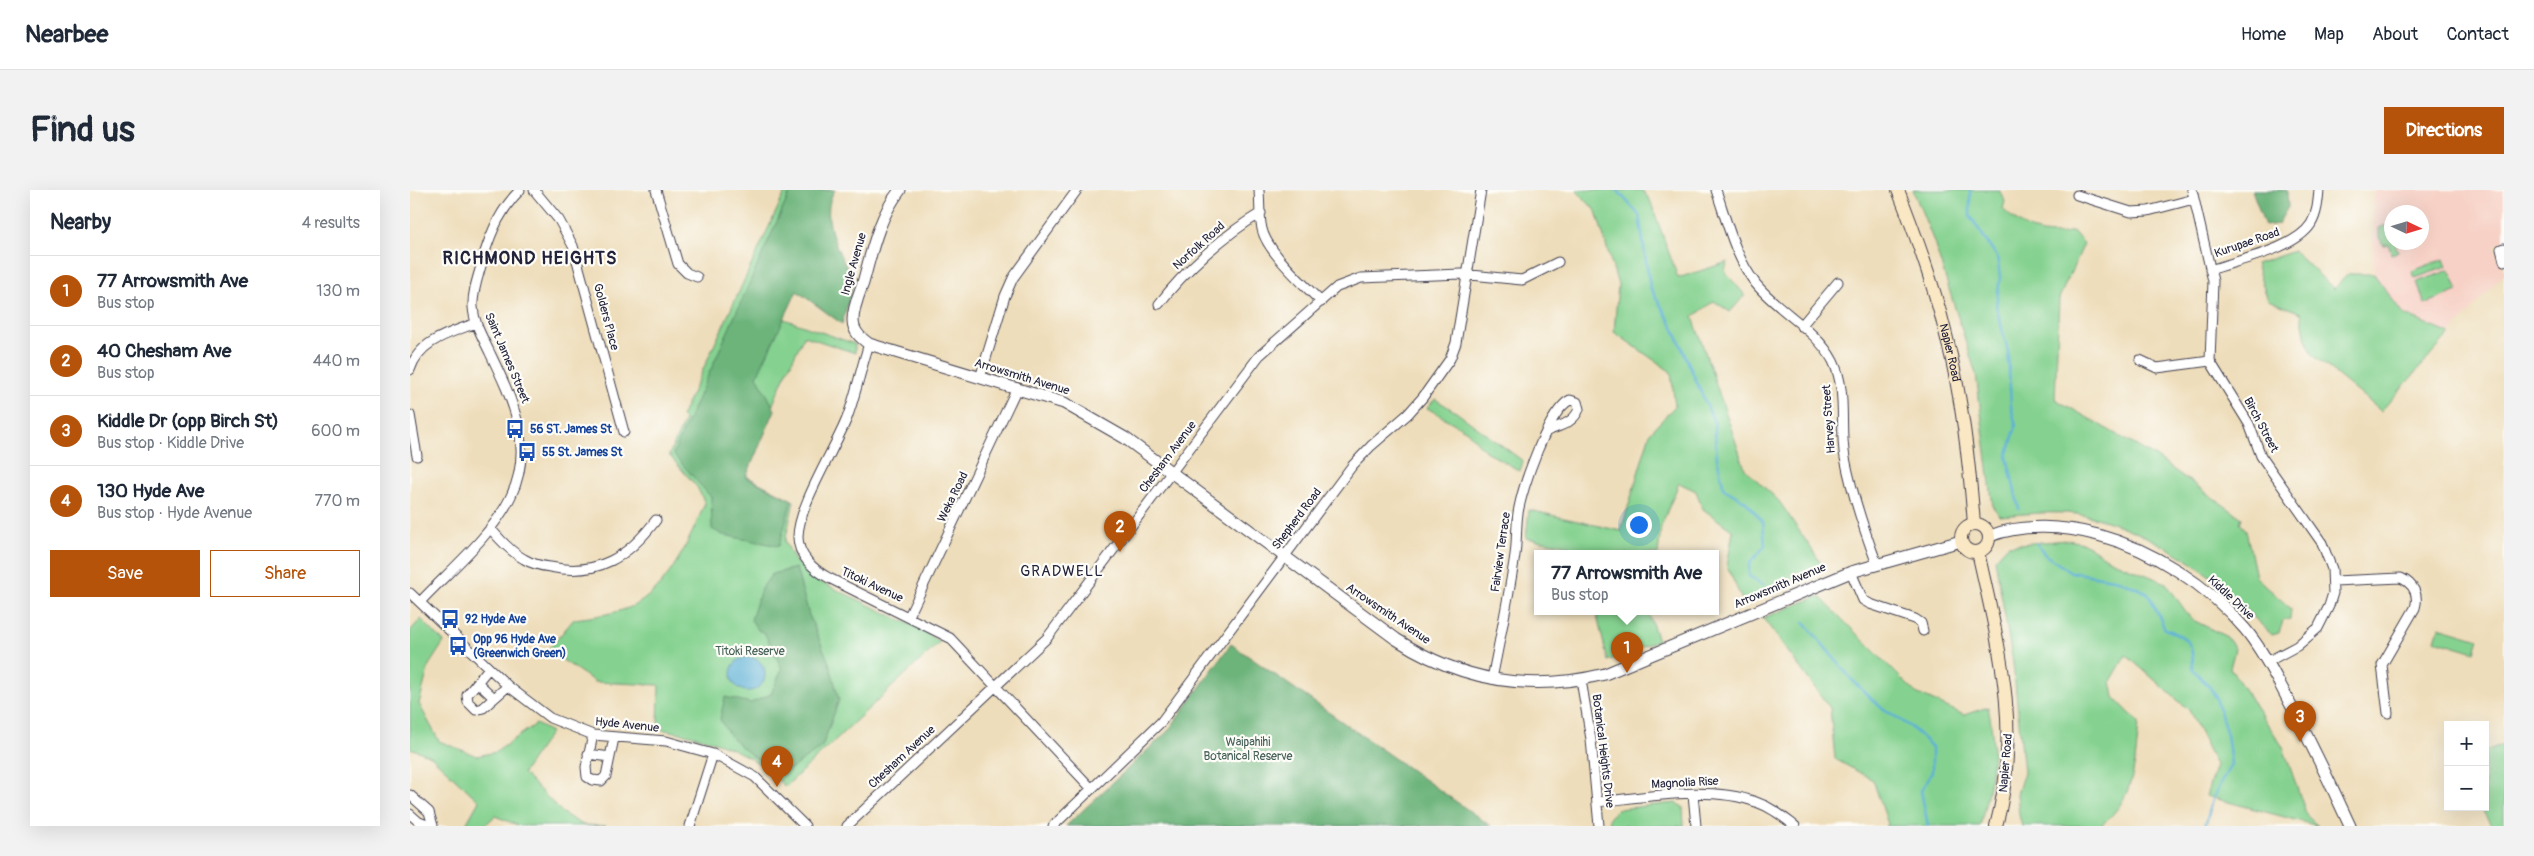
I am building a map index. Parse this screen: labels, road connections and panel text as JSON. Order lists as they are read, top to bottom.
{
  "streets": {
    "main road": ["Napier Road"],
    "street": [
      "Kurupae Road",
      "Norfolk Road",
      "Ingle Avenue",
      "Golders Place",
      "Saint James Street",
      "Arrowsmith Avenue",
      "Harvey Street",
      "Birch Street",
      "Chesham Avenue",
      "Weka Road",
      "Shepherd Road",
      "Fairview Terrace",
      "Titoki Avenue",
      "Kiddle Drive",
      "Hyde Avenue",
      "Botanical Heights Drive",
      "Magnolia Rise"
    ]
  },
  "crossings": [
    ["Ingle Avenue", "Arrowsmith Avenue"],
    ["Ingle Avenue", "Titoki Avenue"],
    ["Napier Road", "Arrowsmith Avenue"],
    ["Napier Road", "Kiddle Drive"],
    ["Saint James Street", "Hyde Avenue"],
    ["Arrowsmith Avenue", "Harvey Street"],
    ["Arrowsmith Avenue", "Chesham Avenue"],
    ["Arrowsmith Avenue", "Weka Road"],
    ["Arrowsmith Avenue", "Shepherd Road"],
    ["Arrowsmith Avenue", "Fairview Terrace"],
    ["Arrowsmith Avenue", "Titoki Avenue"],
    ["Arrowsmith Avenue", "Kiddle Drive"],
    ["Arrowsmith Avenue", "Botanical Heights Drive"],
    ["Birch Street", "Kiddle Drive"],
    ["Chesham Avenue", "Shepherd Road"],
    ["Chesham Avenue", "Titoki Avenue"],
    ["Weka Road", "Titoki Avenue"],
    ["Shepherd Road", "Titoki Avenue"],
    ["Botanical Heights Drive", "Magnolia Rise"]
  ],
  "districts": ["RICHMOND HEIGHTS", "GRADWELL"],
  "parks": ["Titoki Reserve", "Waipahihi Botanical Reserve"],
  "places": {
    "bus stop": [
      "56 ST. James St",
      "55 St. James St",
      "92 Hyde Ave",
      "Opp 96 Hyde Ave (Greenwich Green)"
    ]
  },
  "north": "right",
  "page": {
    "header": "Nearbee",
    "nav": [
      "Home",
      "Map",
      "About",
      "Contact"
    ],
    "buttons": [
      "Directions",
      ["Save", "Share"]
    ],
    "title": "Find us",
    "heading": ["Nearby", "4 results"],
    "list": [
      {
        "mark": "1",
        "name": "77 Arrowsmith Ave",
        "note": "Bus stop",
        "value": "130 m"
      },
      {
        "mark": "2",
        "name": "40 Chesham Ave",
        "note": "Bus stop",
        "value": "440 m"
      },
      {
        "mark": "3",
        "name": "Kiddle Dr (opp Birch St)",
        "note": "Bus stop · Kiddle Drive",
        "value": "600 m"
      },
      {
        "mark": "4",
        "name": "130 Hyde Ave",
        "note": "Bus stop · Hyde Avenue",
        "value": "770 m"
      }
    ],
    "pins": [
      "2",
      "1",
      "3",
      "4"
    ],
    "popup": ["77 Arrowsmith Ave", "Bus stop"],
    "map_buttons": ["+", "−"]
  }
}
